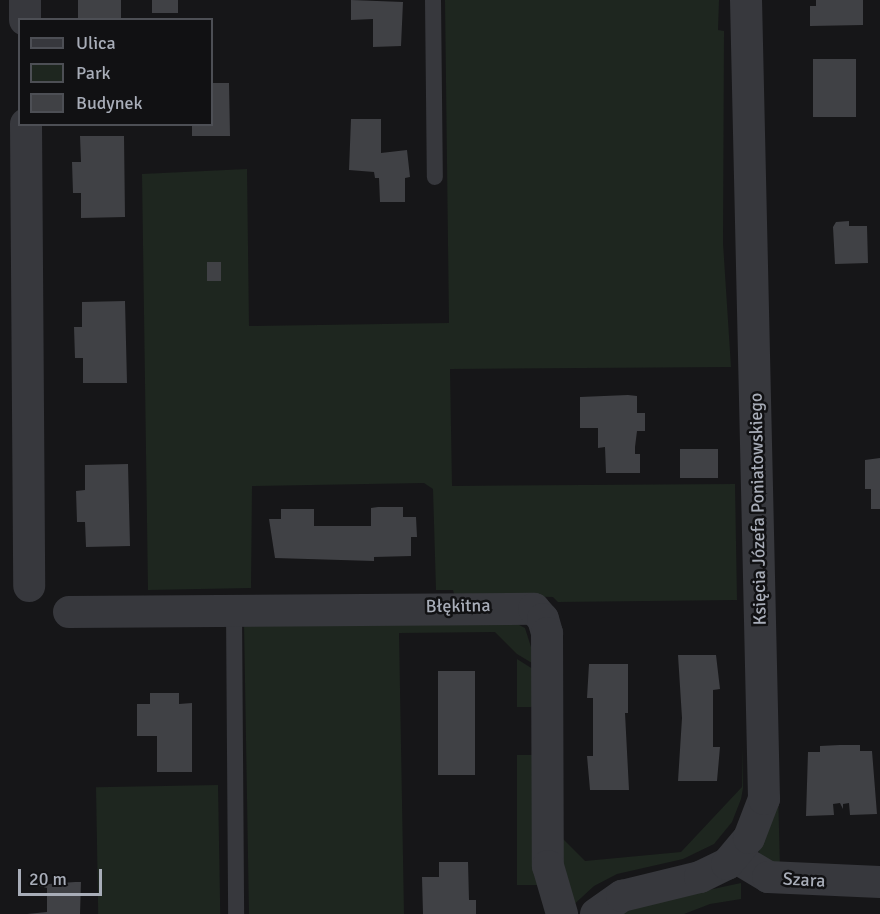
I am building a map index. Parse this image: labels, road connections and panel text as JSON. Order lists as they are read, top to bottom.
{
  "streets": {
    "street": ["Księcia Józefa Poniatowskiego", "Błękitna", "Szara"]
  },
  "crossings": [
    ["Księcia Józefa Poniatowskiego", "Szara"]
  ],
  "legend": ["Ulica", "Park", "Budynek"],
  "scale_bar": "20 m"
}
